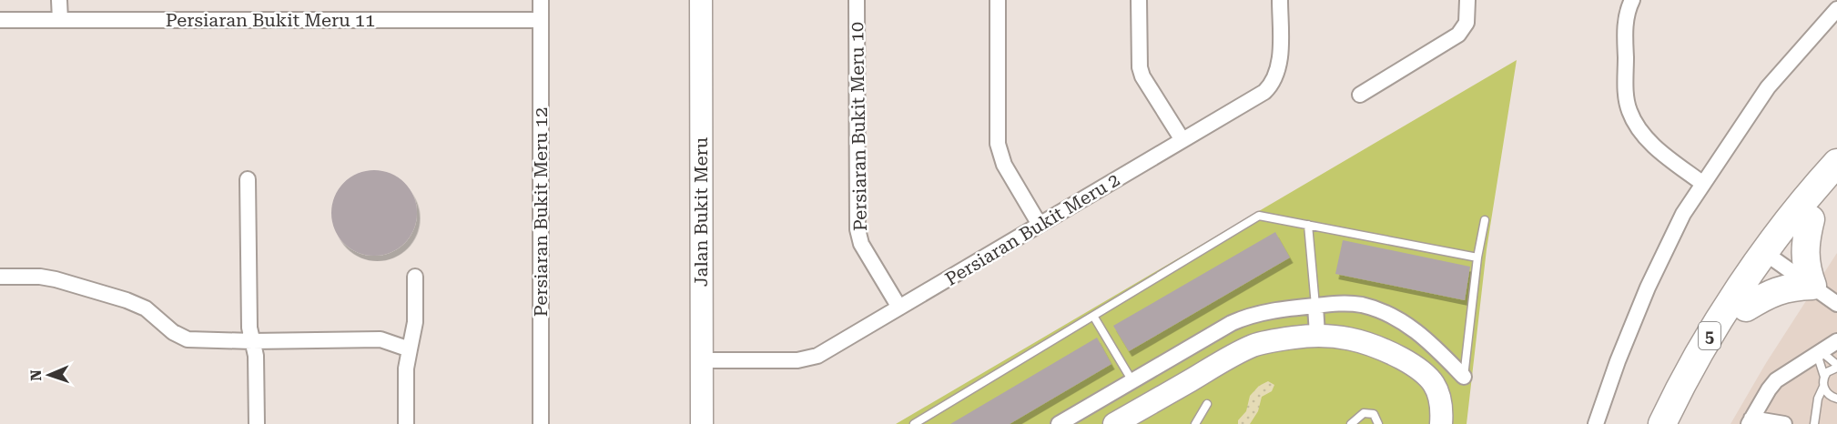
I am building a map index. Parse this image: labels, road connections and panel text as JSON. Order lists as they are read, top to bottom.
{
  "streets": {
    "highway": ["5"],
    "street": [
      "Persiaran Bukit Meru 11",
      "Persiaran Bukit Meru 10",
      "Persiaran Bukit Meru 12",
      "Jalan Bukit Meru",
      "Persiaran Bukit Meru 2"
    ]
  },
  "crossings": [
    ["Persiaran Bukit Meru 11", "Persiaran Bukit Meru 12"],
    ["Persiaran Bukit Meru 10", "Persiaran Bukit Meru 2"],
    ["Jalan Bukit Meru", "Persiaran Bukit Meru 2"]
  ],
  "north": "left"
}
